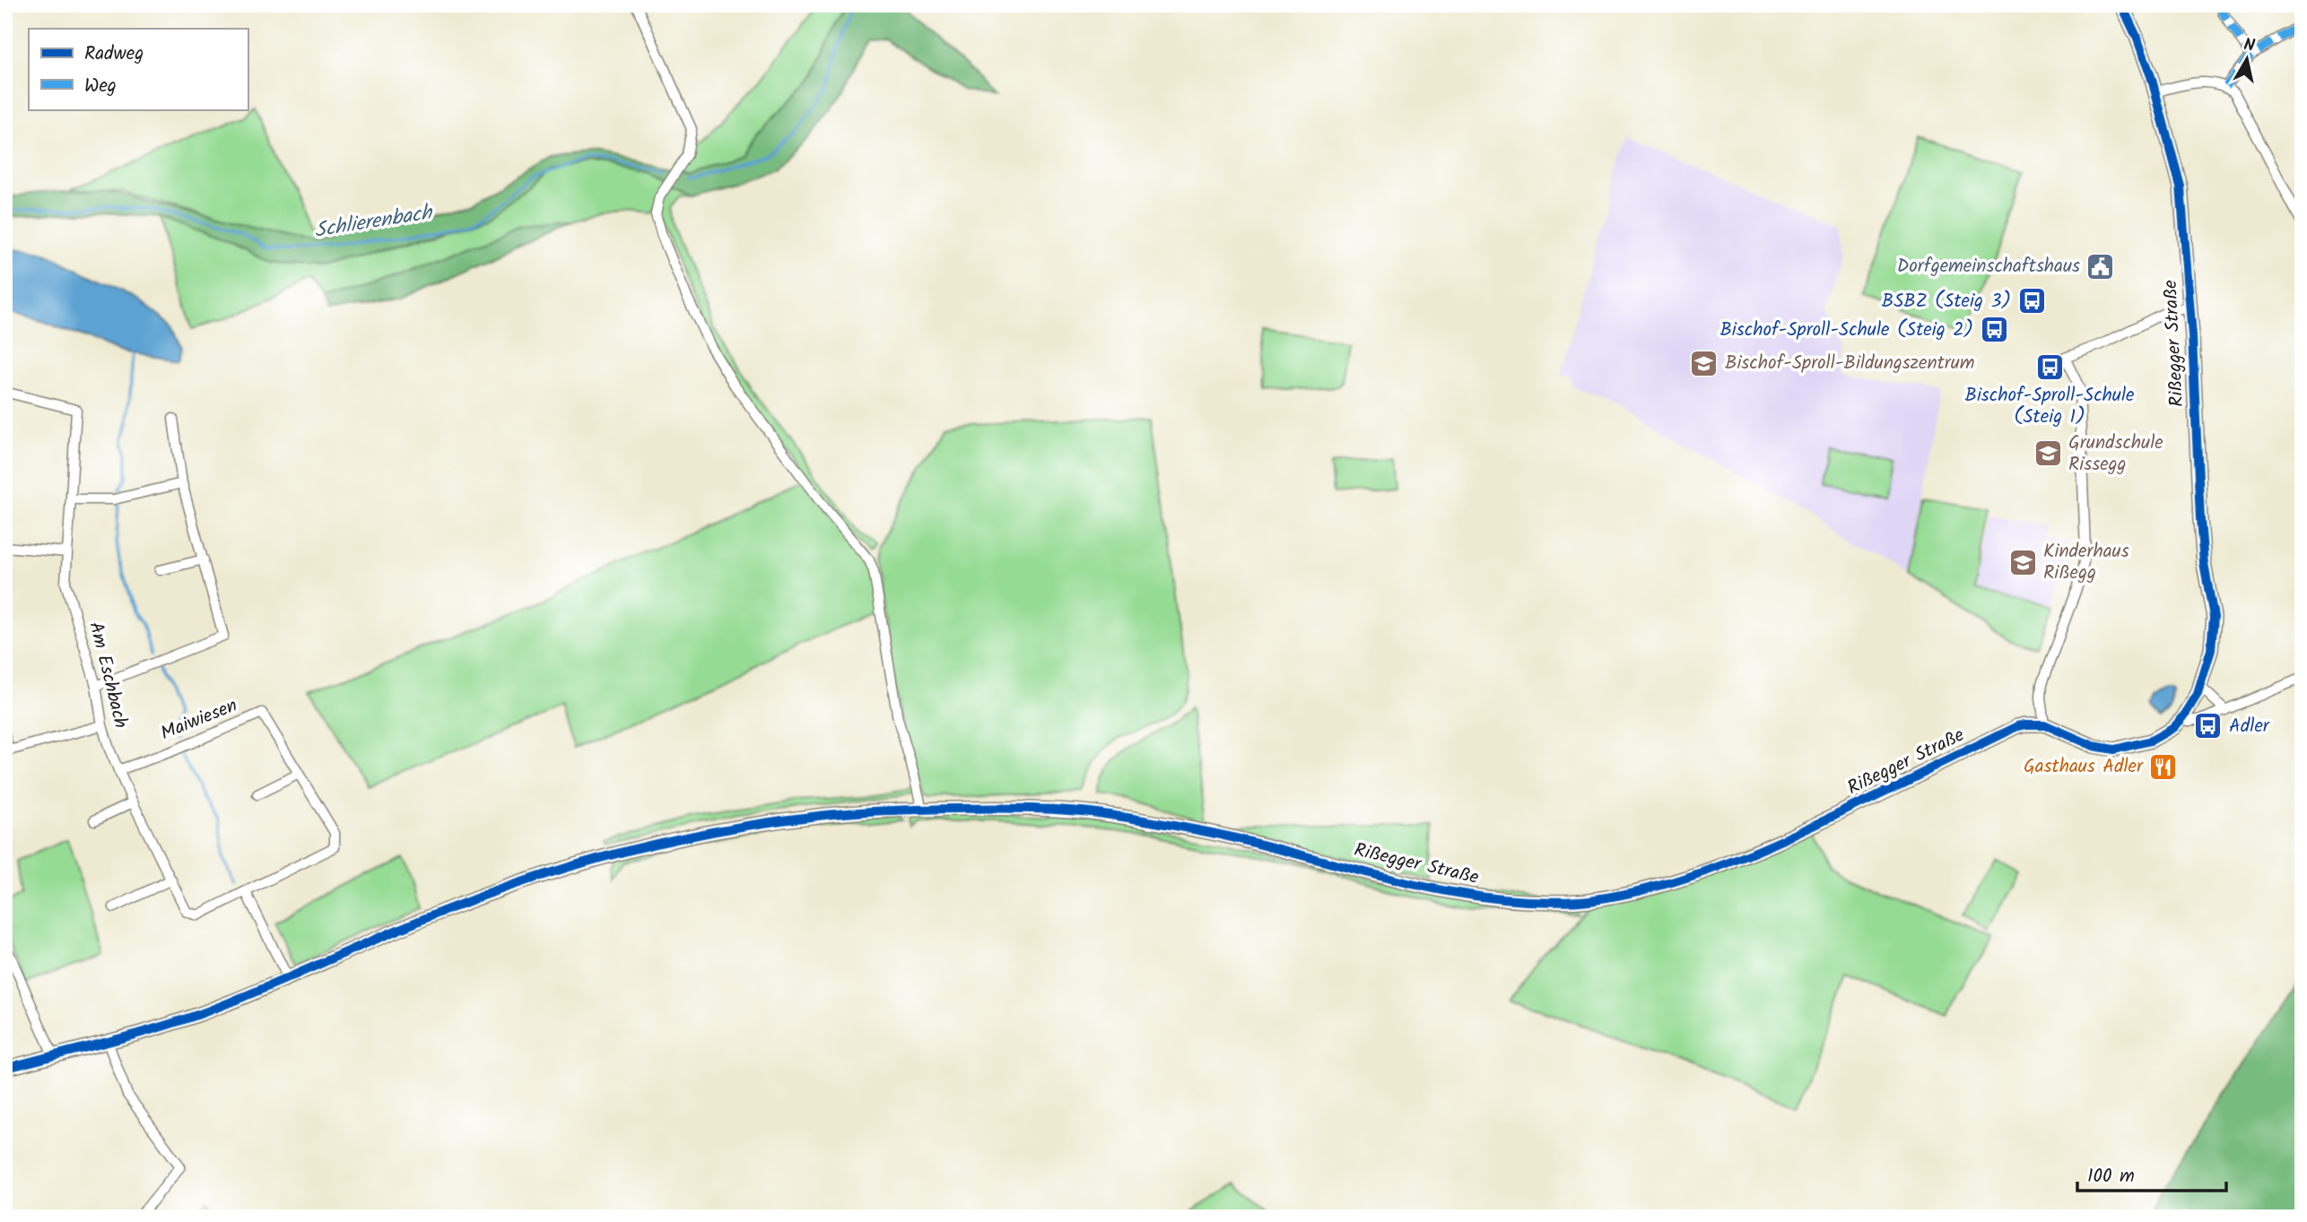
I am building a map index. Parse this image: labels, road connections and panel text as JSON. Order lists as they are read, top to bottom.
{
  "streets": {
    "street": ["Rißegger Straße", "Am Eschbach", "Maiwiesen"]
  },
  "crossings": [
    ["Am Eschbach", "Maiwiesen"]
  ],
  "water": ["Schlierenbach"],
  "places": {
    "public building": ["Dorfgemeinschaftshaus"],
    "bus stop": [
      "BSBZ (Steig 3)",
      "Bischof-Sproll-Schule (Steig 2)",
      "Bischof-Sproll-Schule (Steig 1)",
      "Adler"
    ],
    "school or university": ["Bischof-Sproll-Bildungszentrum", "Grundschule Rissegg", "Kinderhaus Rißegg"],
    "restaurant": ["Gasthaus Adler"]
  },
  "legend": ["Radweg", "Weg"],
  "scale_bar": "100 m",
  "north": "top"
}
